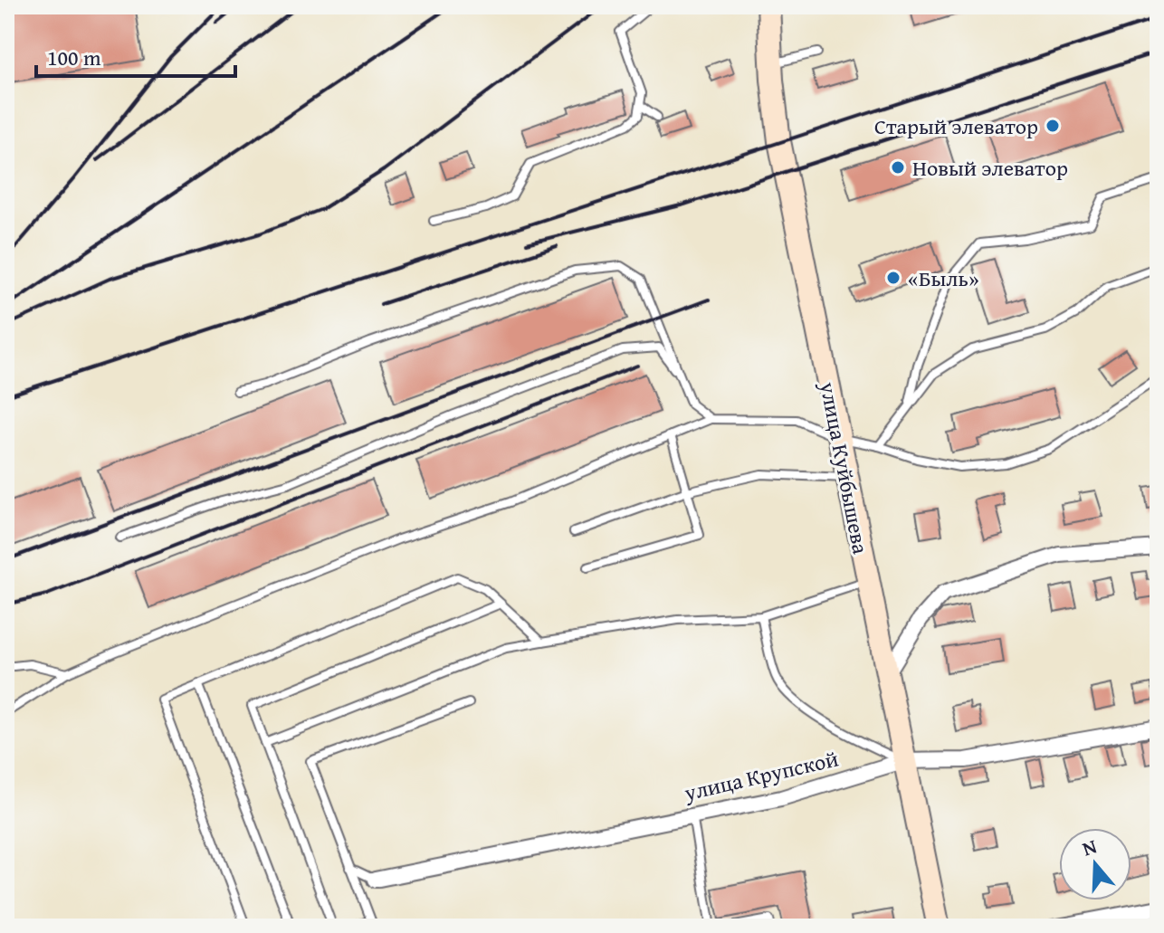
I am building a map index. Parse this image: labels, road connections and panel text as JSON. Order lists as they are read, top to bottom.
{
  "streets": {
    "street": ["улица Куйбышева", "улица Крупской"]
  },
  "crossings": [
    ["улица Куйбышева", "улица Крупской"]
  ],
  "places": ["Старый элеватор", "Новый элеватор", "«Быль»"],
  "scale_bar": "100 m",
  "north": "top"
}
